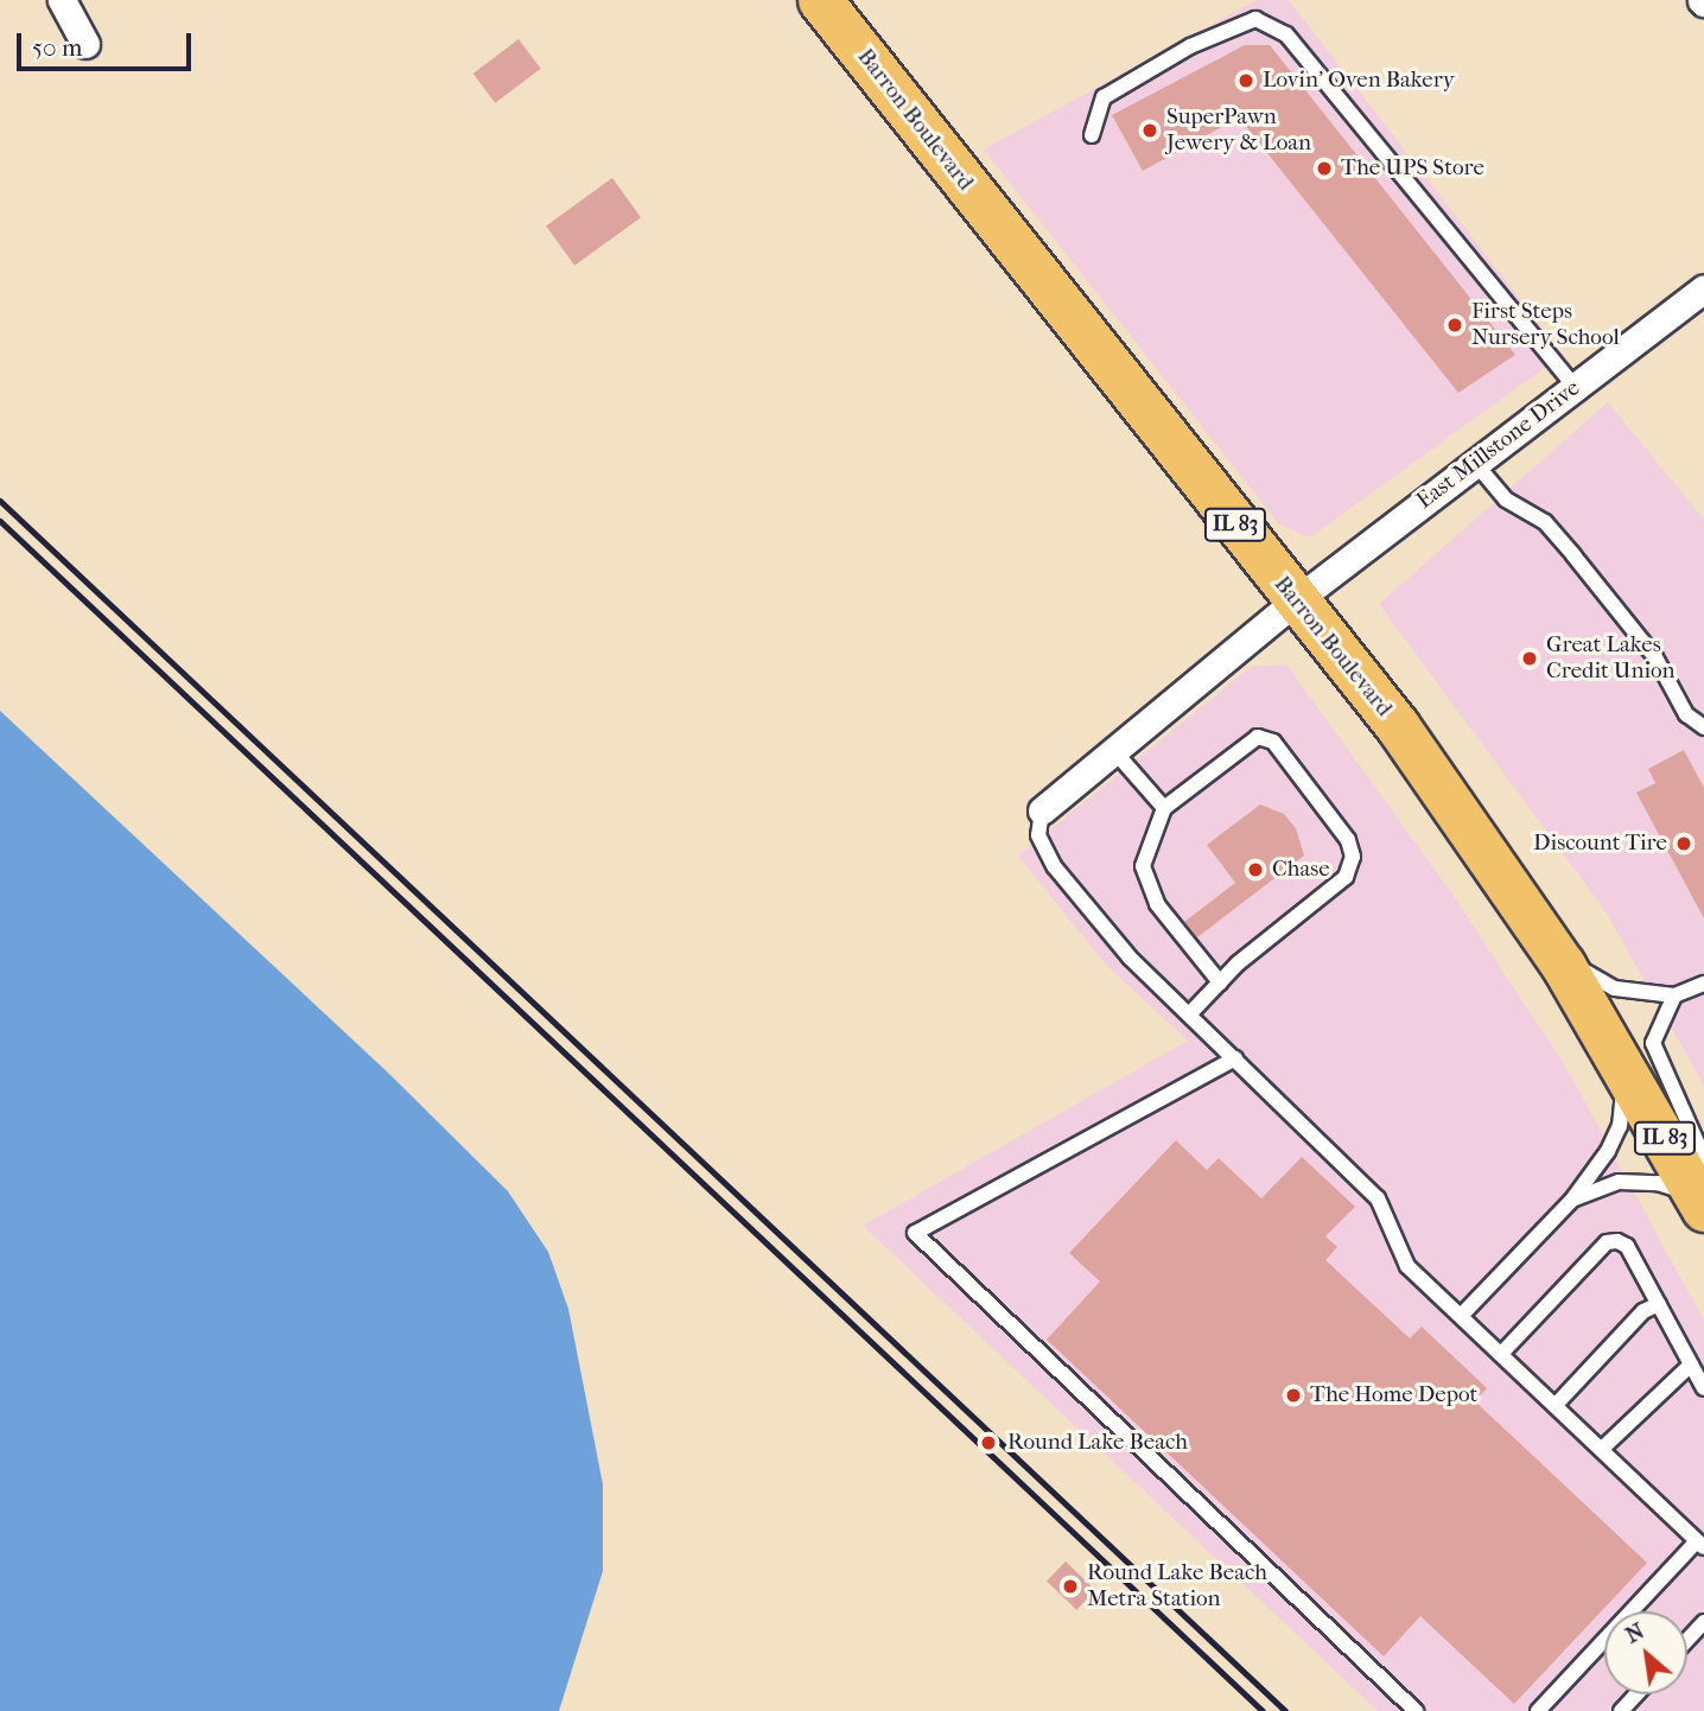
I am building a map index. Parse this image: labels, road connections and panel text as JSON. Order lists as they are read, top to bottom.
{
  "streets": {
    "main road": ["Barron Boulevard", "IL 83"],
    "street": ["East Millstone Drive"]
  },
  "crossings": [
    ["Barron Boulevard", "East Millstone Drive"]
  ],
  "places": [
    "Lovin' Oven Bakery",
    "SuperPawn Jewery & Loan",
    "The UPS Store",
    "First Steps Nursery School",
    "Great Lakes Credit Union",
    "Discount Tire",
    "Chase",
    "The Home Depot",
    "Round Lake Beach",
    "Round Lake Beach Metra Station"
  ],
  "scale_bar": "50 m",
  "north": "top left"
}
